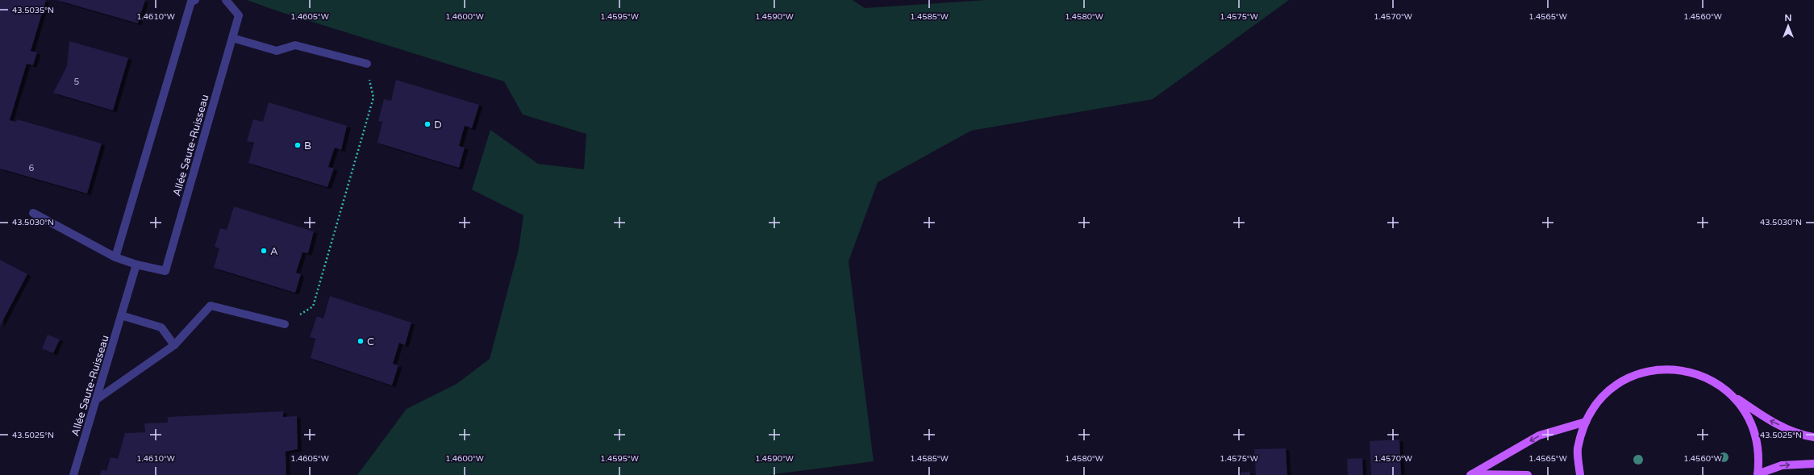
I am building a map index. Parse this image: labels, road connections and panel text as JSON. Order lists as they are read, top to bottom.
{
  "streets": {
    "street": ["Allée Saute-Ruisseau"]
  },
  "places": [
    "D",
    "B",
    "A",
    "C"
  ],
  "house_numbers": ["5", "6"],
  "north": "top",
  "coordinates": [
    "43.5035°N",
    "1.4610°W",
    "1.4605°W",
    "1.4600°W",
    "1.4595°W",
    "1.4590°W",
    "1.4585°W",
    "1.4580°W",
    "1.4575°W",
    "1.4570°W",
    "1.4565°W",
    "1.4560°W",
    "43.5030°N",
    "43.5025°N"
  ]
}
